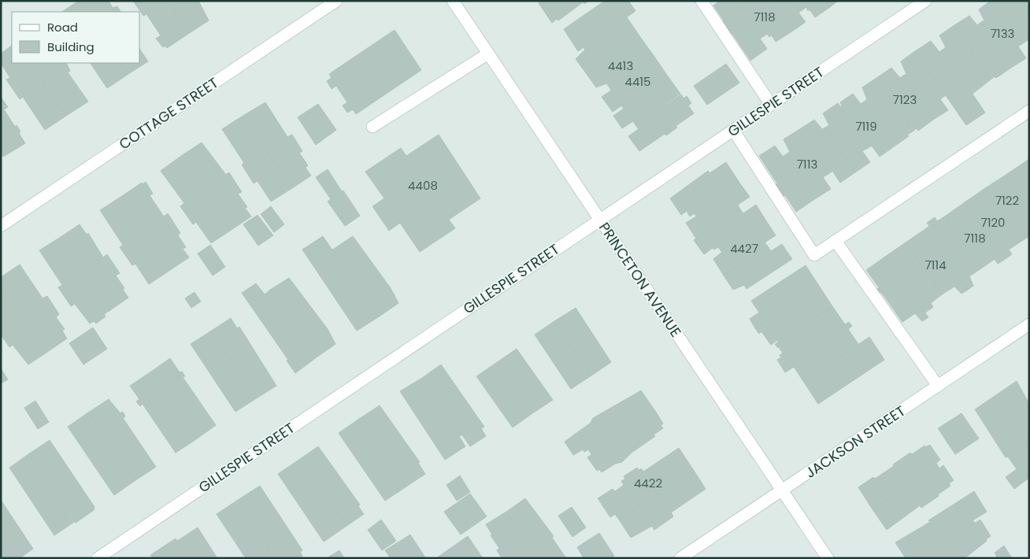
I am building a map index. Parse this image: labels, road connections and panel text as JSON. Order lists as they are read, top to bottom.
{
  "streets": {
    "street": [
      "GILLESPIE STREET",
      "COTTAGE STREET",
      "PRINCETON AVENUE",
      "JACKSON STREET"
    ]
  },
  "crossings": [
    ["GILLESPIE STREET", "PRINCETON AVENUE"],
    ["PRINCETON AVENUE", "JACKSON STREET"]
  ],
  "house_numbers": [
    "7118",
    "7133",
    "4413",
    "4415",
    "7123",
    "7119",
    "7113",
    "4408",
    "7122",
    "7120",
    "7118",
    "4427",
    "7114",
    "4422"
  ],
  "legend": ["Road", "Building"]
}
